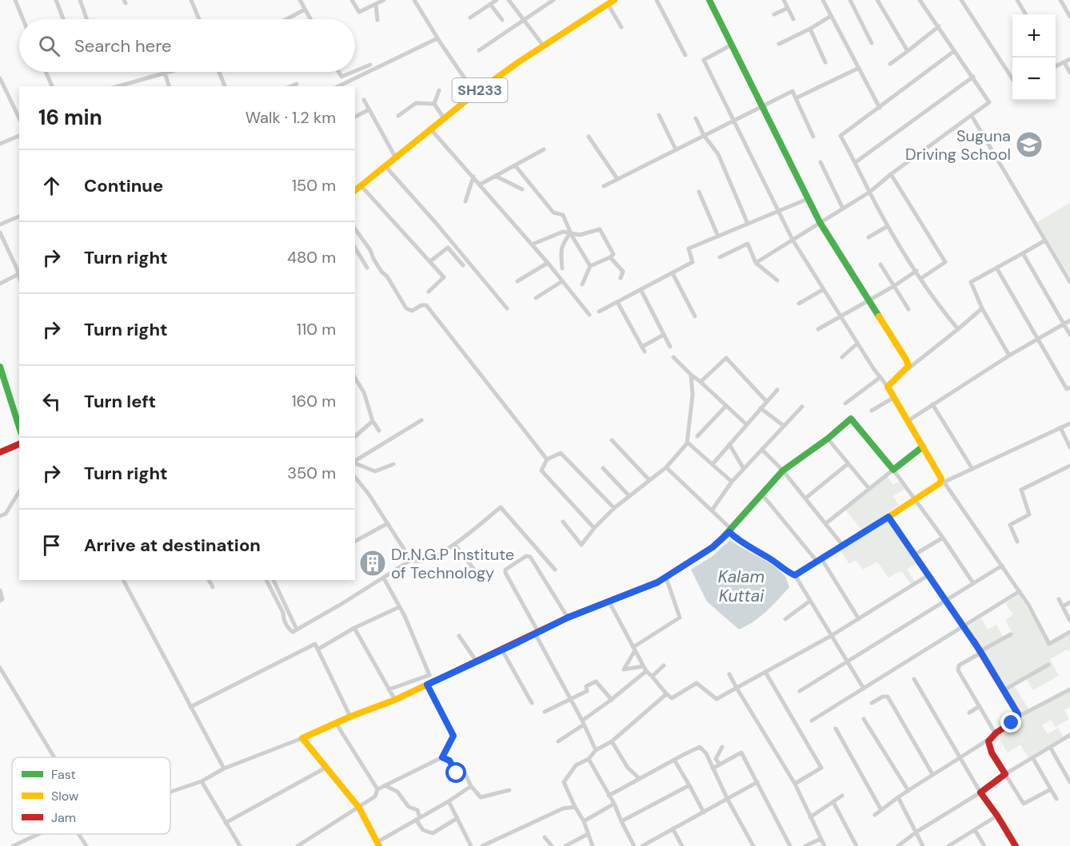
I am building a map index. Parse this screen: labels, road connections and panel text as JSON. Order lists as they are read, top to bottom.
{
  "streets": {
    "street": ["SH233"]
  },
  "water": ["Kalam Kuttai"],
  "places": {
    "school or university": ["Suguna Driving School"],
    "building": ["Dr.N.G.P Institute of Technology"]
  },
  "legend": ["Fast", "Slow", "Jam"],
  "page": {
    "map_buttons": ["+", "−"],
    "search": "Search here",
    "heading": ["16 min", "Walk · 1.2 km"],
    "list": [
      ["Continue", "150 m"],
      ["Turn right", "480 m"],
      ["Turn right", "110 m"],
      ["Turn left", "160 m"],
      ["Turn right", "350 m"],
      "Arrive at destination"
    ]
  }
}
